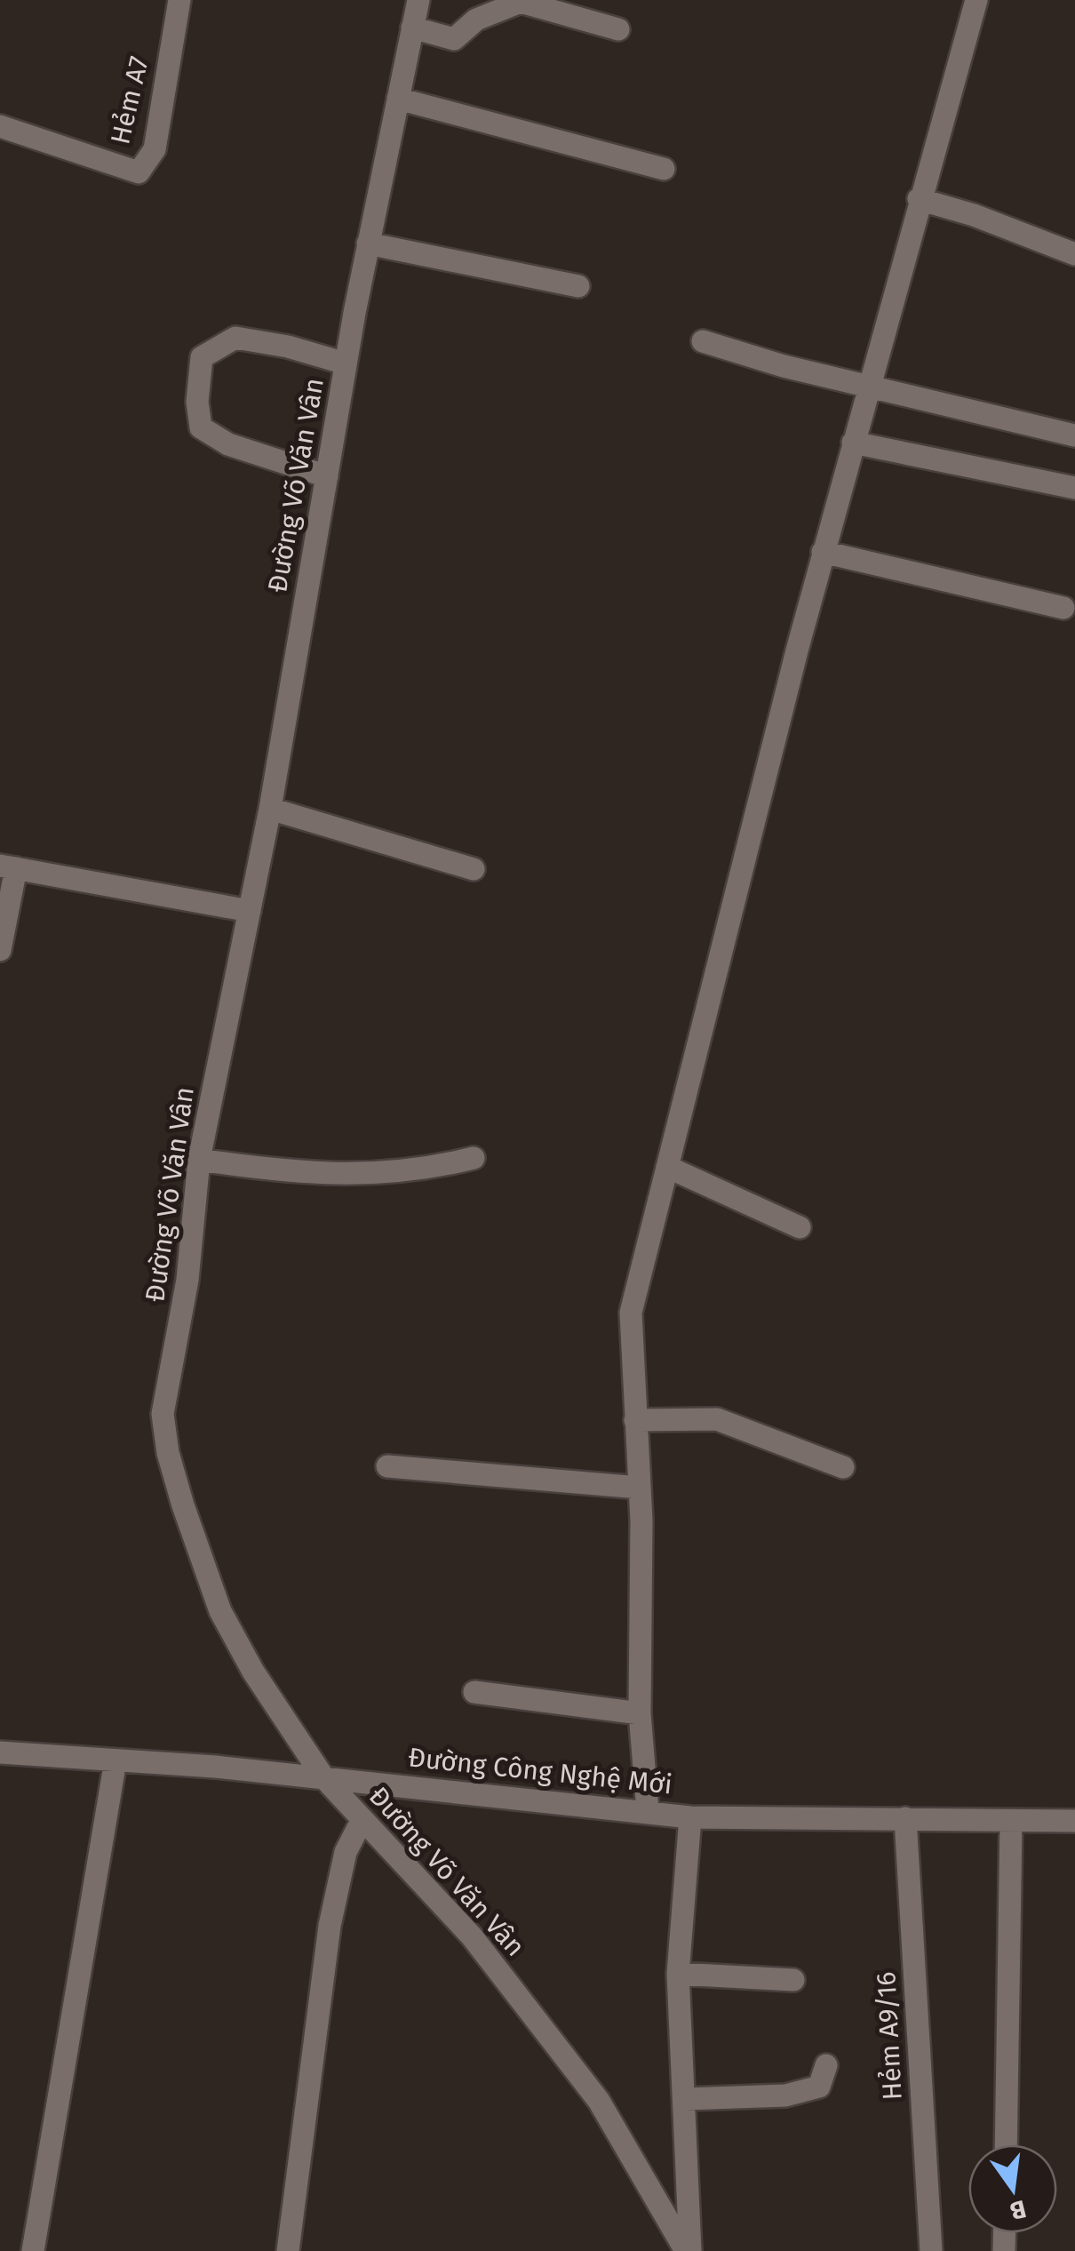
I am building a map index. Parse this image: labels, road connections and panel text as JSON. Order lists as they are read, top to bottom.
{
  "streets": {
    "street": [
      "Hẻm A7",
      "Đường Võ Văn Vân",
      "Đường Công Nghệ Mới",
      "Hẻm A9/16"
    ]
  },
  "crossings": [
    ["Đường Võ Văn Vân", "Đường Công Nghệ Mới"],
    ["Đường Công Nghệ Mới", "Hẻm A9/16"]
  ],
  "north": "bottom"
}
